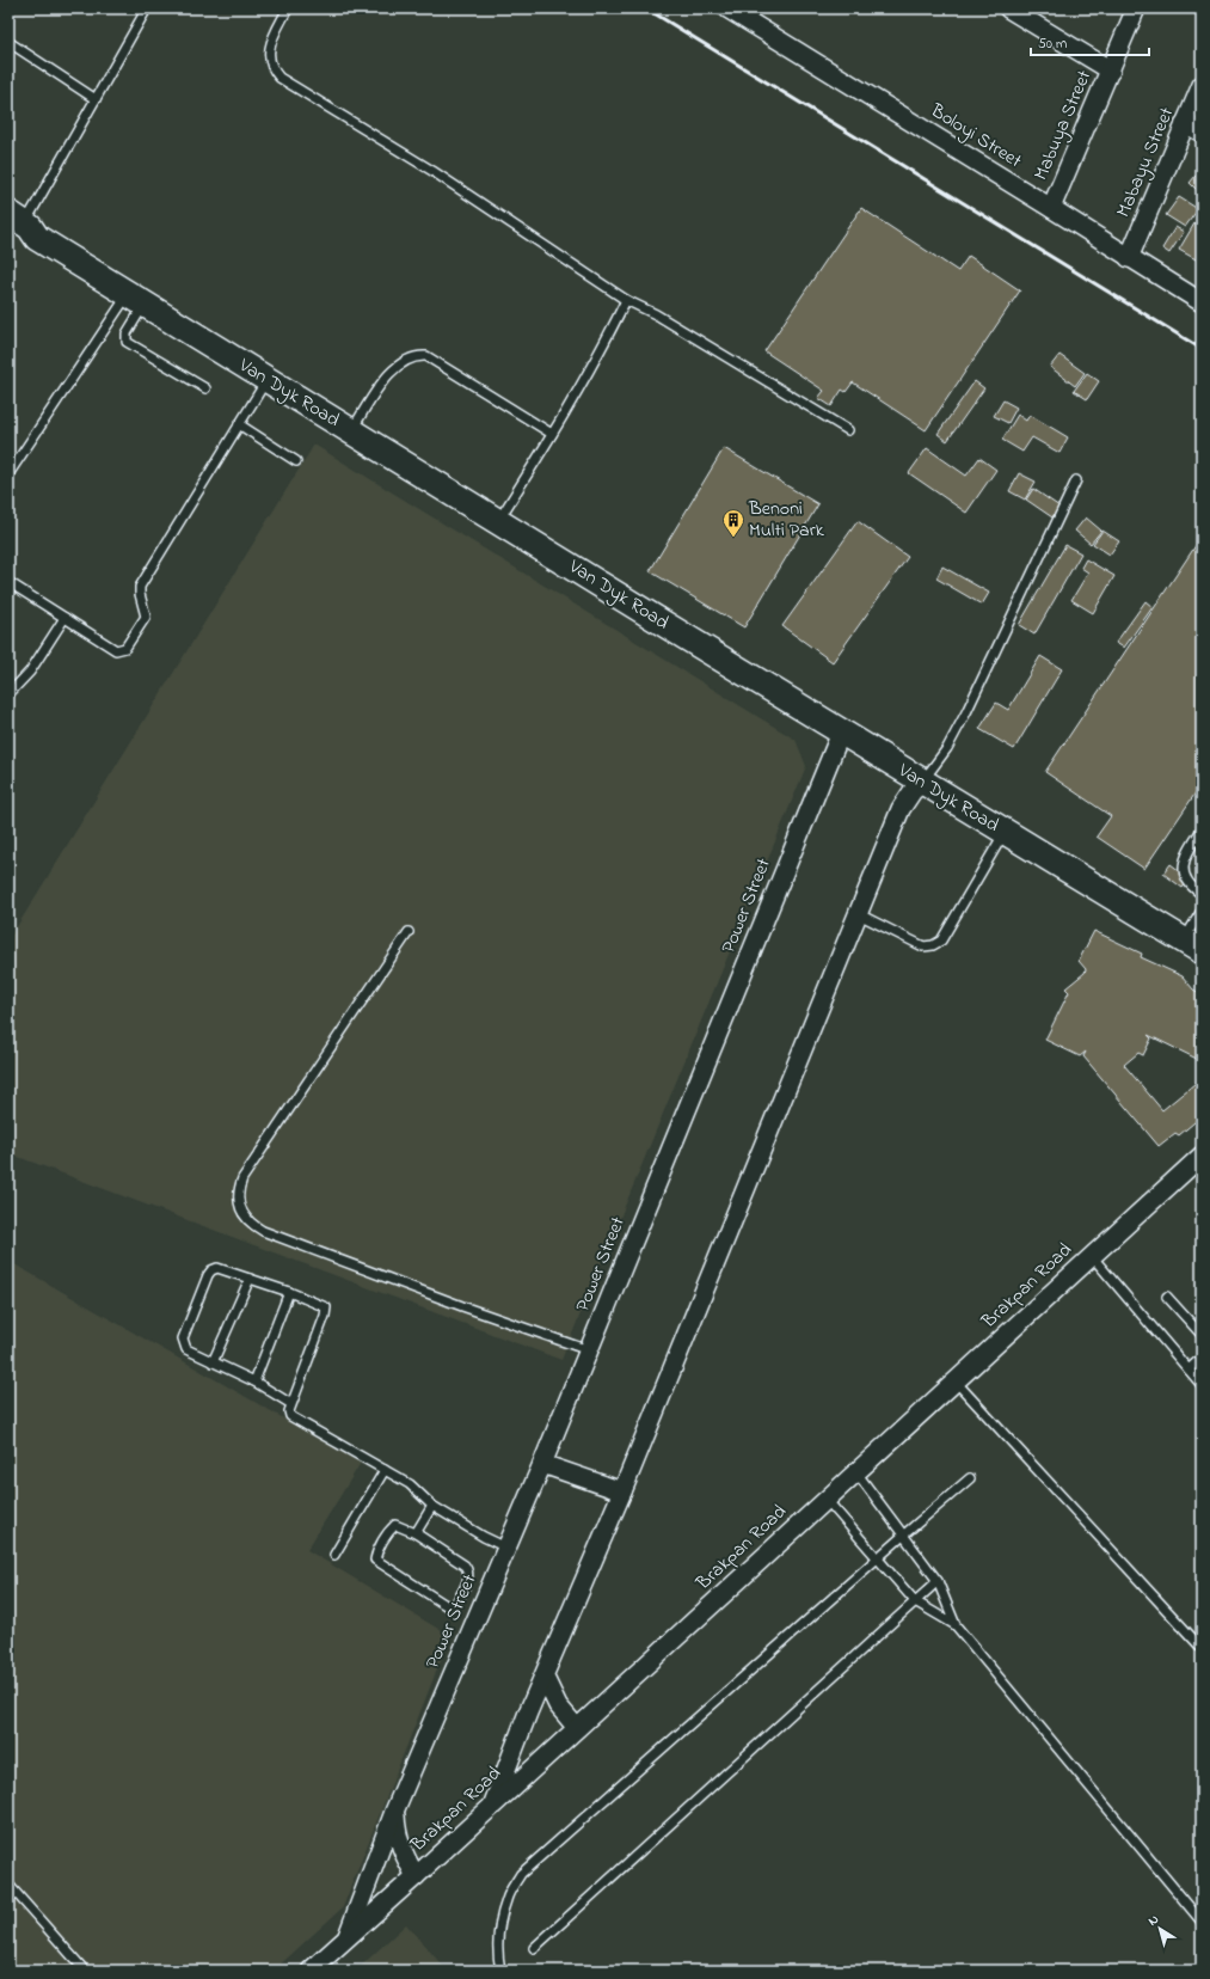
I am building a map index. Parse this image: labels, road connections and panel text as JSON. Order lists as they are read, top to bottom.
{
  "streets": {
    "main road": ["Van Dyk Road"],
    "street": [
      "Mabuya Street",
      "Boloyi Street",
      "Mabayu Street",
      "Power Street",
      "Brakpan Road"
    ]
  },
  "crossings": [
    ["Mabuya Street", "Boloyi Street"],
    ["Boloyi Street", "Mabayu Street"],
    ["Van Dyk Road", "Power Street"],
    ["Power Street", "Brakpan Road"]
  ],
  "places": {
    "building": ["Benoni Multi Park"]
  },
  "scale_bar": "50 m",
  "north": "top left"
}
